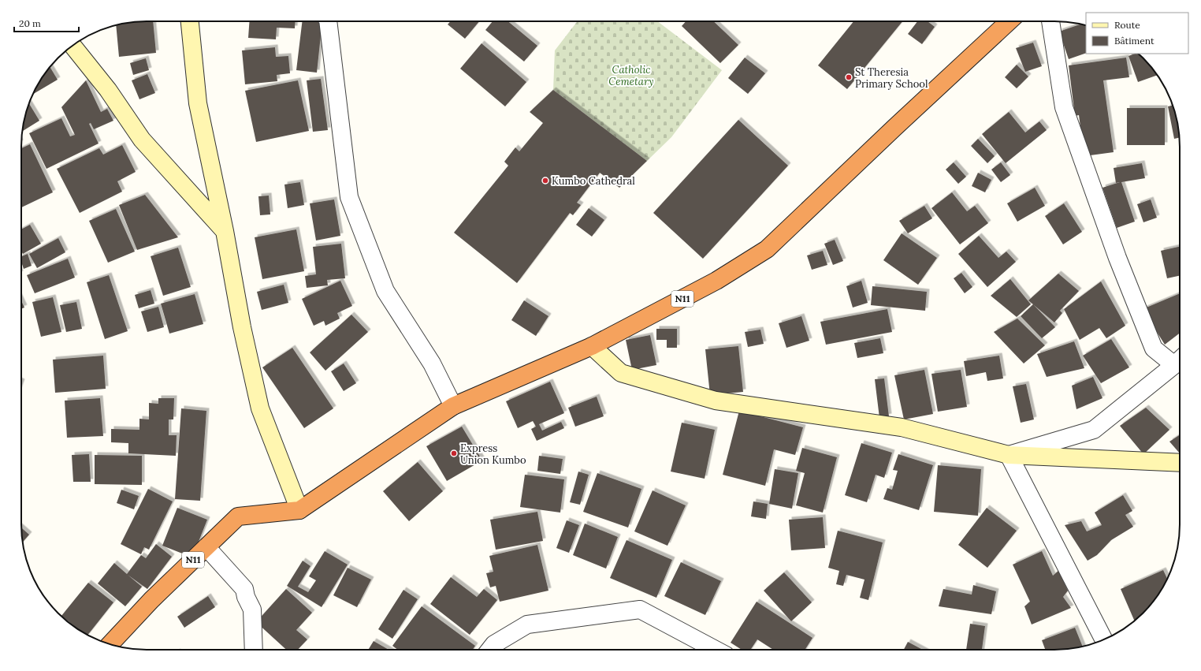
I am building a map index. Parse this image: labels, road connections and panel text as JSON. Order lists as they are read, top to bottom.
{
  "streets": {
    "highway": ["N11"]
  },
  "parks": ["Catholic Cemetary"],
  "places": ["St Theresia Primary School", "Kumbo Cathedral", "Express Union Kumbo"],
  "legend": ["Route", "Bâtiment"],
  "scale_bar": "20 m"
}
